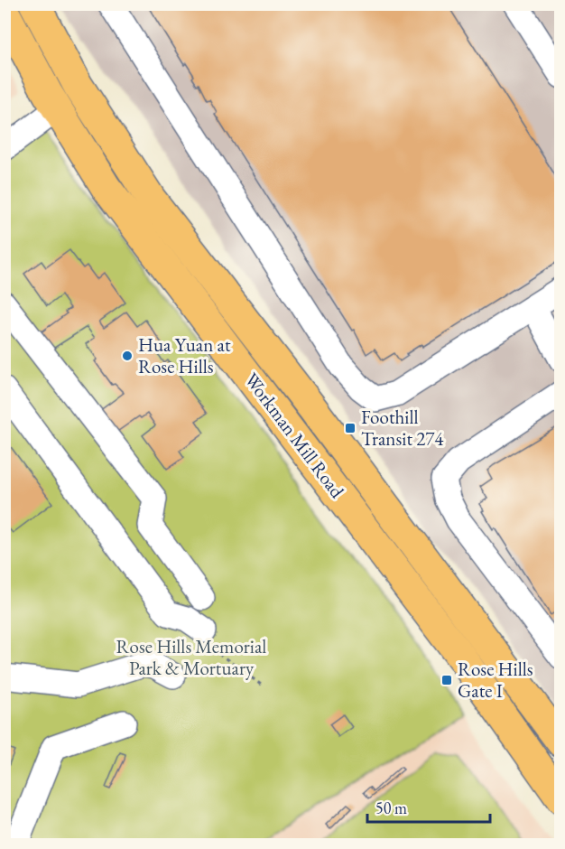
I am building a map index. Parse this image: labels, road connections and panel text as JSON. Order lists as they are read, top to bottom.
{
  "streets": {
    "main road": ["Workman Mill Road"]
  },
  "parks": ["Rose Hills Memorial Park & Mortuary"],
  "places": {
    "other": ["Hua Yuan at Rose Hills"],
    "transit": ["Foothill Transit 274", "Rose Hills Gate I"]
  },
  "scale_bar": "50 m"
}
